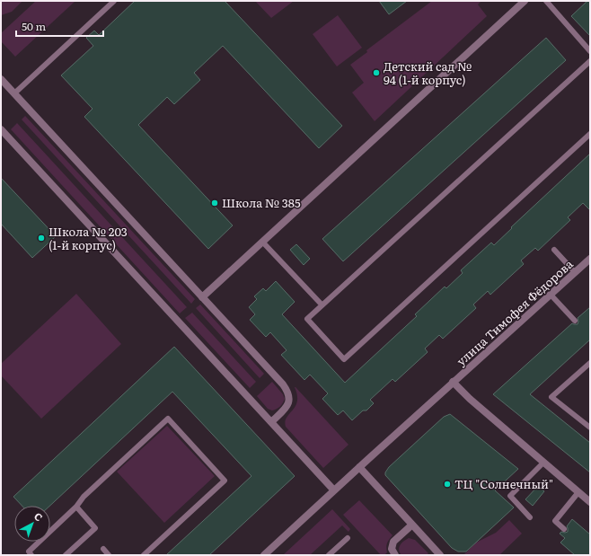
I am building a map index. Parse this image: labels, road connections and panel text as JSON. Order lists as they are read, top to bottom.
{
  "streets": {
    "street": ["улица Тимофея Фёдорова"]
  },
  "places": [
    "Детский сад № 94 (1-й корпус)",
    "Школа № 385",
    "Школа № 203 (1-й корпус)",
    "ТЦ \"Солнечный\""
  ],
  "scale_bar": "50 m",
  "north": "top right"
}
